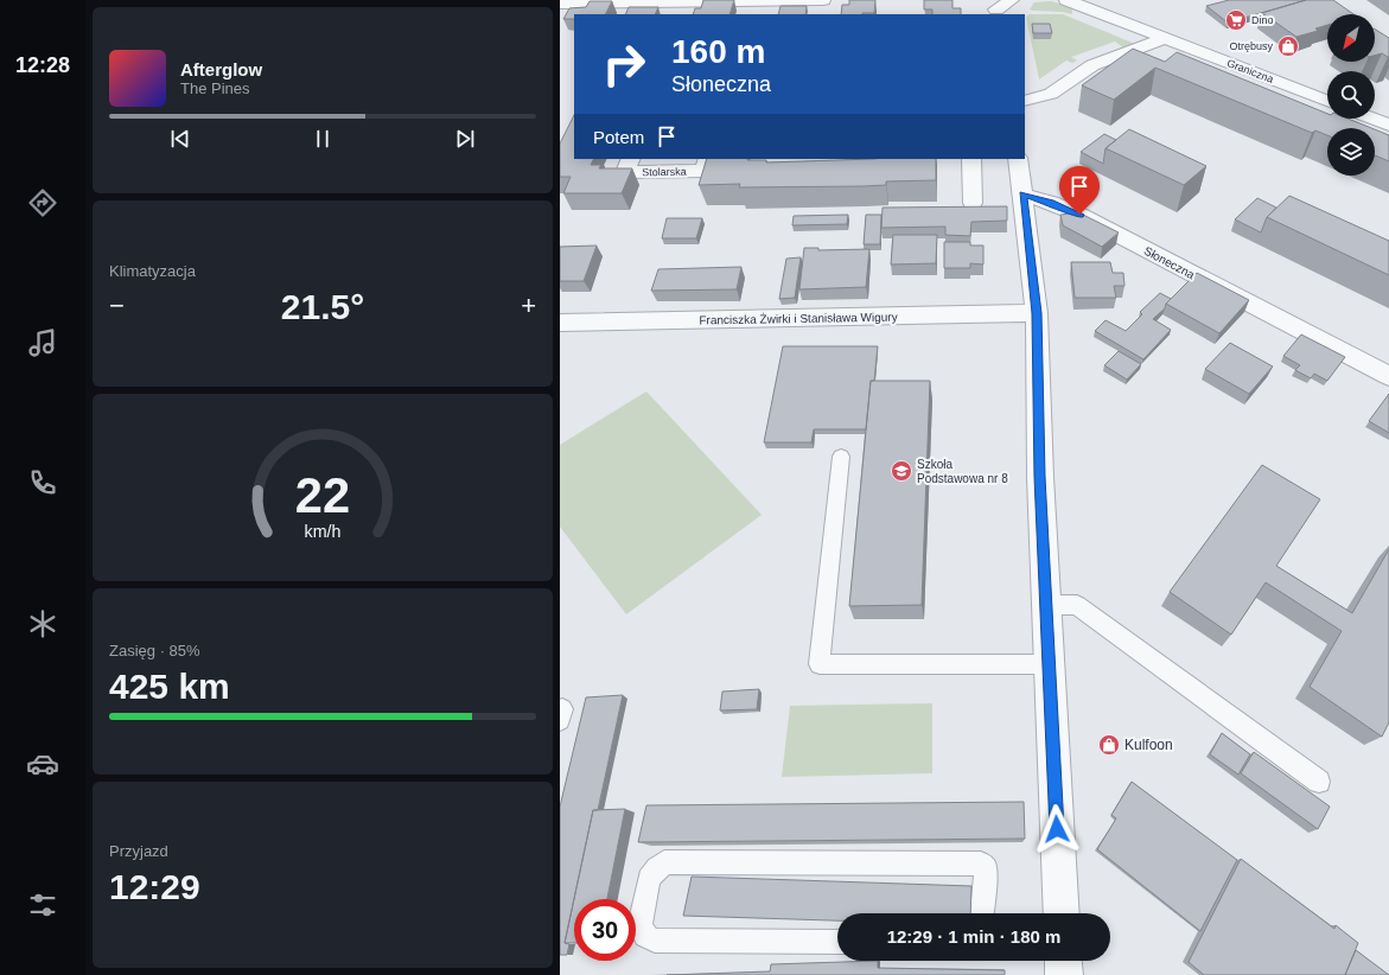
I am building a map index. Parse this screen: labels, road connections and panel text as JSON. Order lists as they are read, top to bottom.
{
  "streets": {
    "street": [
      "Graniczna",
      "Stolarska",
      "Słoneczna",
      "Franciszka Żwirki i Stanisława Wigury"
    ]
  },
  "places": {
    "supermarket": ["Dino"],
    "shop": ["Otrębusy", "Kulfoon"],
    "school or university": ["Szkoła Podstawowa nr 8"]
  },
  "north": "bottom left",
  "page": {
    "tabs": "12:28",
    "turn": ["160 m", "Słoneczna"],
    "song": ["Afterglow", "The Pines"],
    "then": "Potem",
    "tile": [
      "Klimatyzacja",
      ["Zasięg · 85%", "425 km"],
      ["Przyjazd", "12:29"]
    ],
    "heat": ["−", "21.5°", "+"],
    "limit": "30",
    "trip": "12:29 · 1 min · 180 m",
    "gauge": ["22", "km/h"]
  }
}
